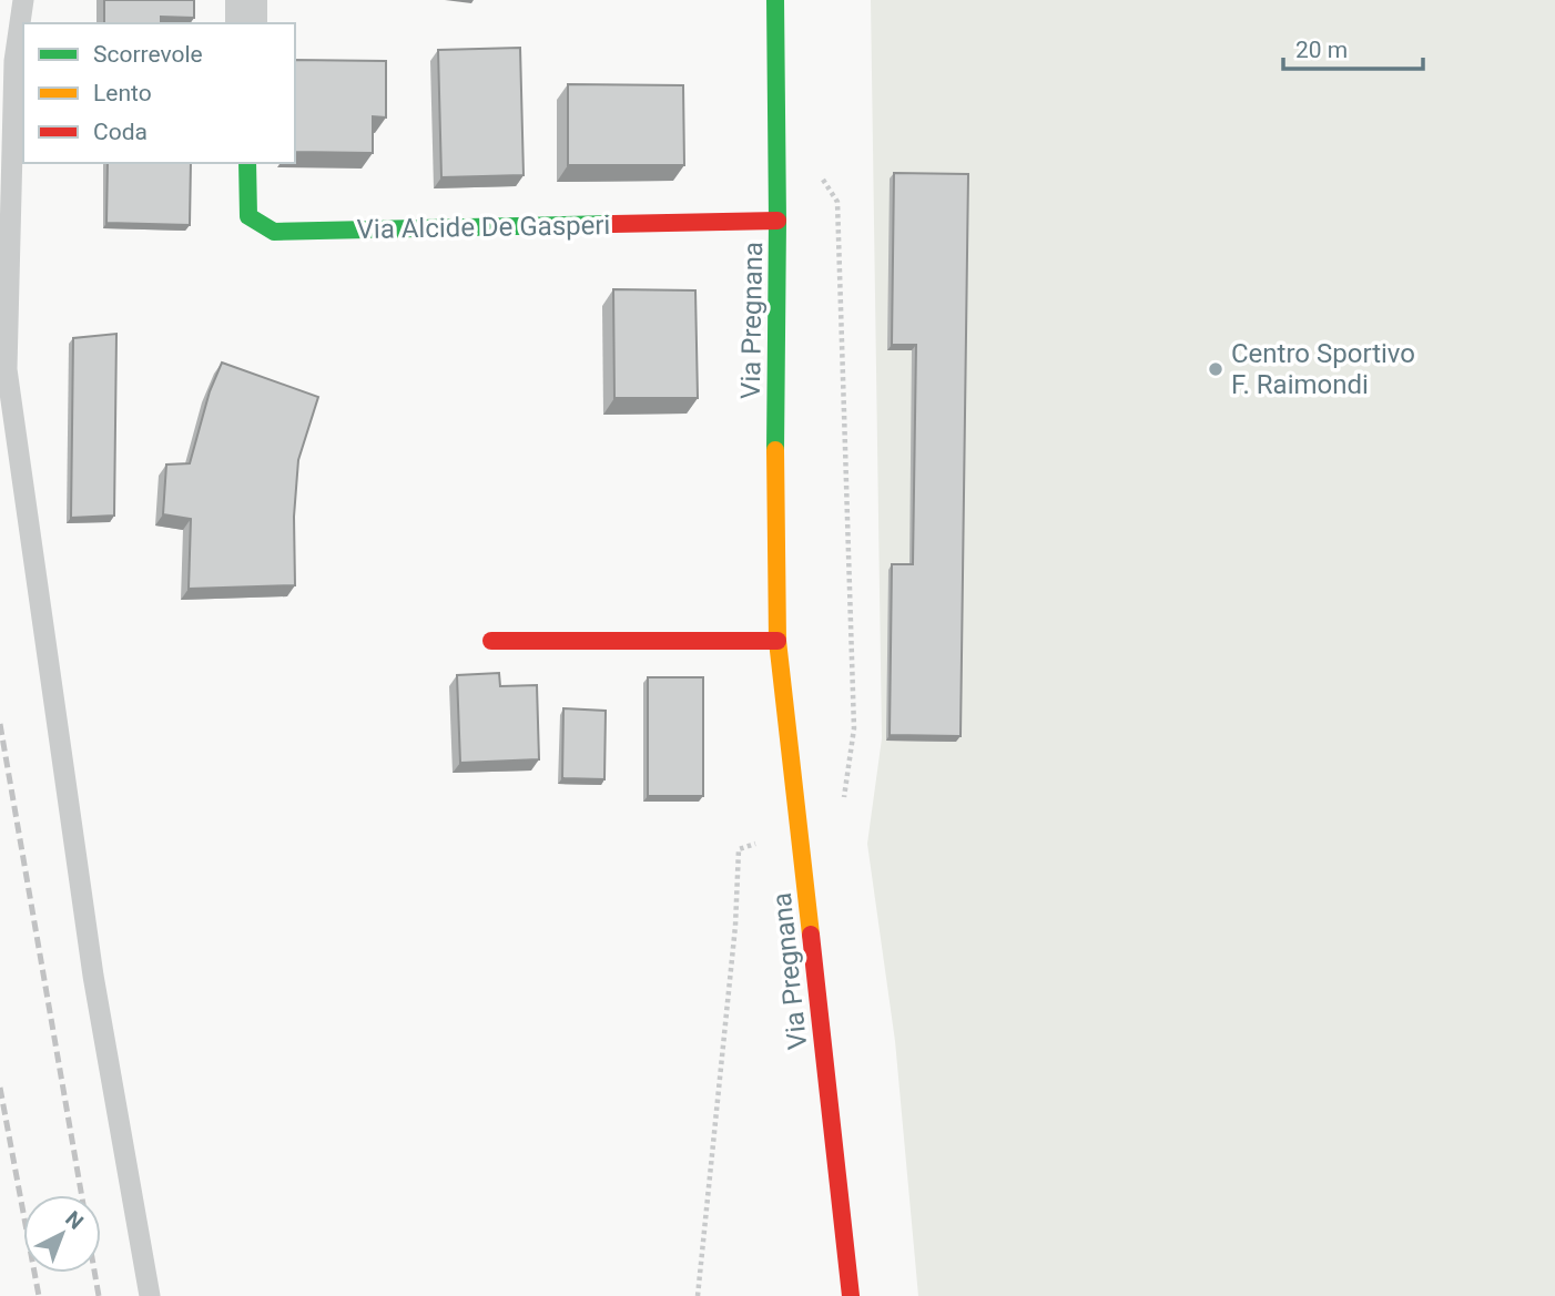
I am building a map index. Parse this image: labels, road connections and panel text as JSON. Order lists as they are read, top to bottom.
{
  "streets": {
    "street": ["Via Alcide De Gasperi", "Via Pregnana"]
  },
  "crossings": [
    ["Via Alcide De Gasperi", "Via Pregnana"]
  ],
  "places": ["Centro Sportivo F. Raimondi"],
  "legend": ["Scorrevole", "Lento", "Coda"],
  "scale_bar": "20 m",
  "north": "top right"
}
